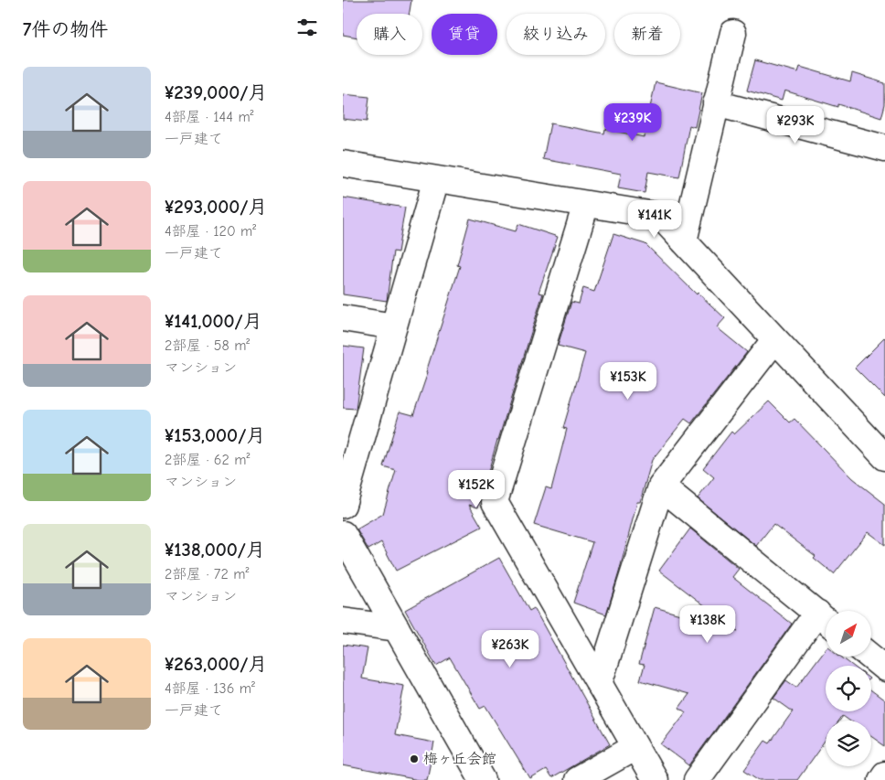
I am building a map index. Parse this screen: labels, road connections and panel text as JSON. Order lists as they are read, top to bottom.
{
  "places": ["梅ヶ丘会館"],
  "north": "top right",
  "page": {
    "heading": "7件の物件",
    "chip": [
      "購入",
      "賃貸",
      "絞り込み",
      "新着"
    ],
    "list": [
      {
        "name": "¥239,000/月",
        "note": "4部屋 · 144 m² · 一戸建て"
      },
      {
        "name": "¥293,000/月",
        "note": "4部屋 · 120 m² · 一戸建て"
      },
      {
        "name": "¥141,000/月",
        "note": "2部屋 · 58 m² · マンション"
      },
      {
        "name": "¥153,000/月",
        "note": "2部屋 · 62 m² · マンション"
      },
      {
        "name": "¥138,000/月",
        "note": "2部屋 · 72 m² · マンション"
      },
      {
        "name": "¥263,000/月",
        "note": "4部屋 · 136 m² · 一戸建て"
      }
    ],
    "price": [
      "¥239K",
      "¥293K",
      "¥141K",
      "¥153K",
      "¥152K",
      "¥138K",
      "¥263K"
    ]
  }
}
